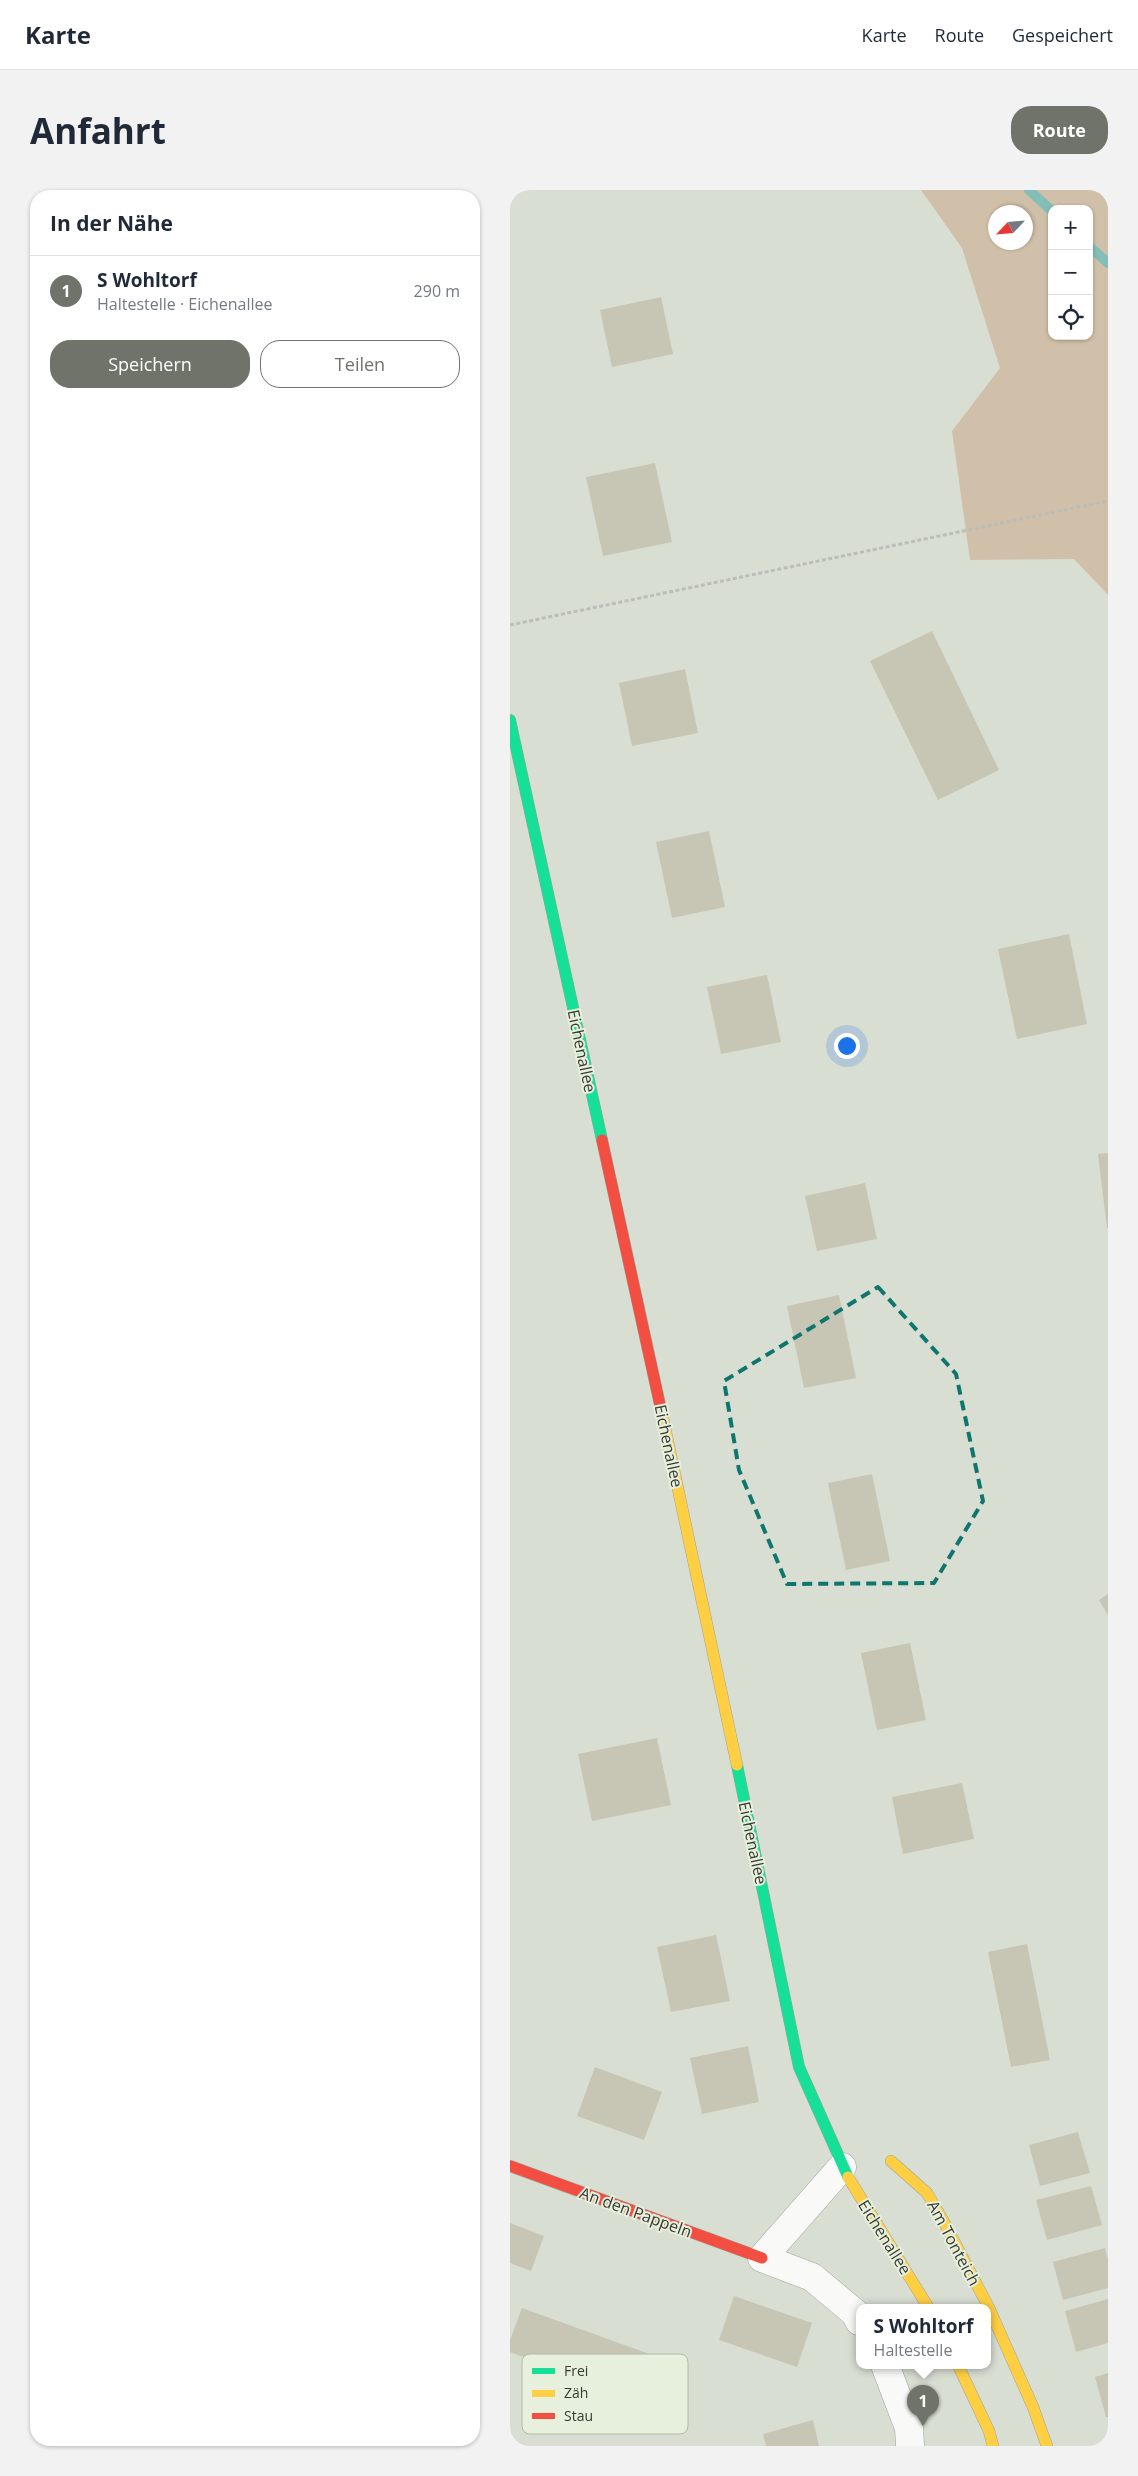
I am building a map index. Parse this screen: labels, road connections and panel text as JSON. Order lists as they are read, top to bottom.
{
  "streets": {
    "street": ["Eichenallee", "An den Pappeln", "Am Tonteich"]
  },
  "legend": ["Frei", "Zäh", "Stau"],
  "north": "bottom left",
  "page": {
    "header": "Karte",
    "nav": ["Karte", "Route", "Gespeichert"],
    "buttons": [
      "Route",
      ["Speichern", "Teilen"]
    ],
    "title": "Anfahrt",
    "heading": "In der Nähe",
    "map_buttons": ["+", "−"],
    "list": [
      {
        "mark": "1",
        "name": "S Wohltorf",
        "note": "Haltestelle · Eichenallee",
        "value": "290 m"
      }
    ],
    "popup": ["S Wohltorf", "Haltestelle"],
    "pins": "1"
  }
}
